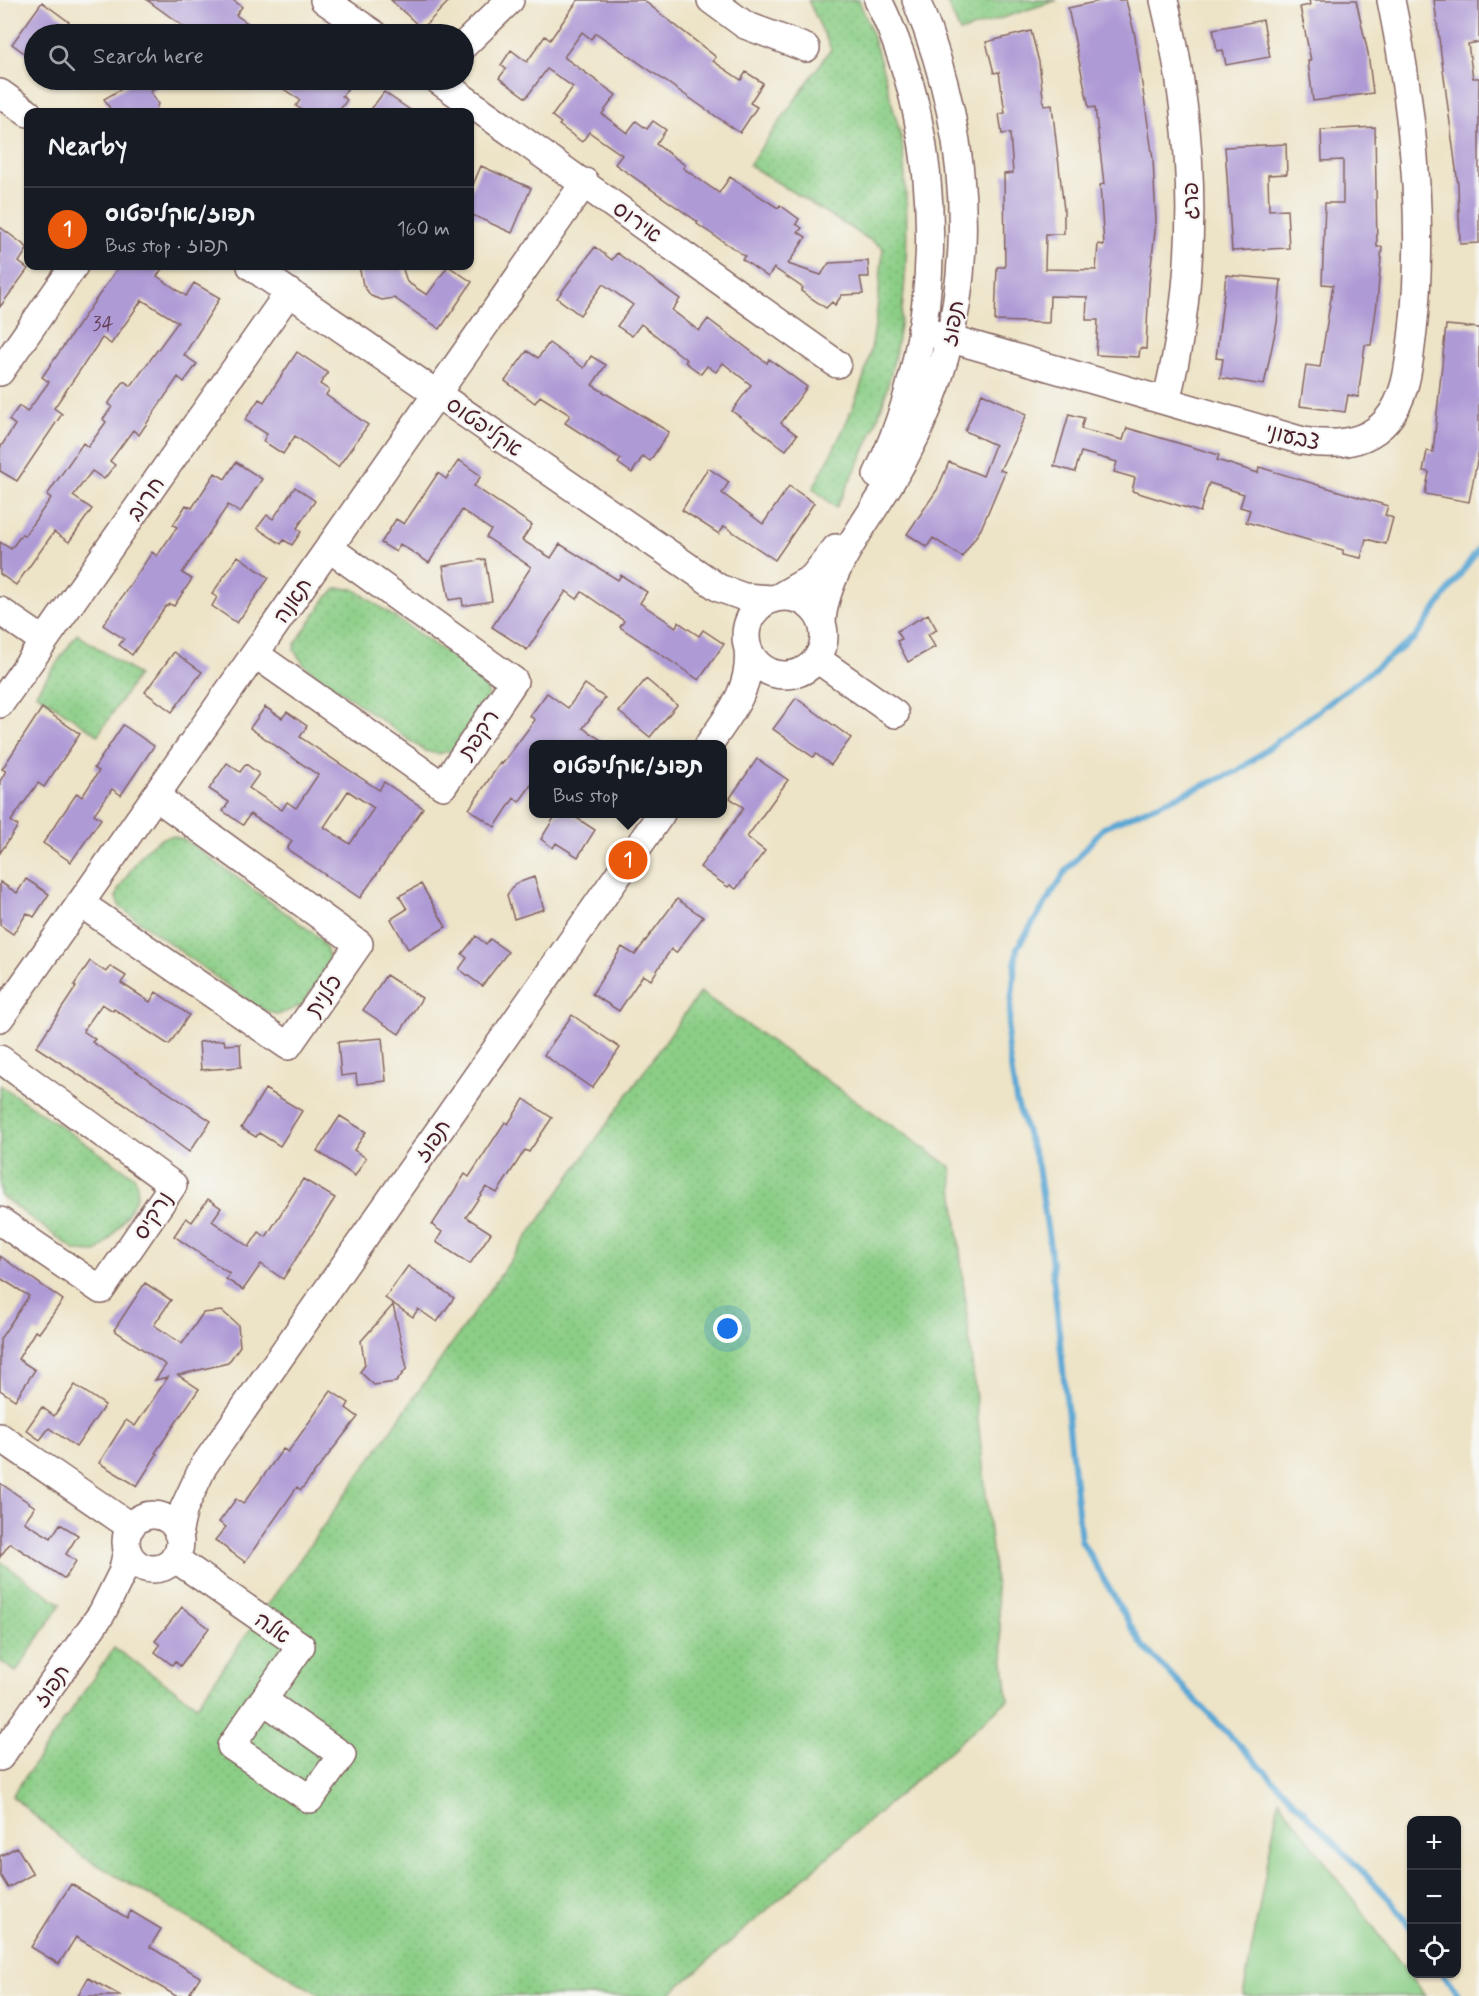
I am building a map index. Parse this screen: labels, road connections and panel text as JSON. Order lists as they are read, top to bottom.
{
  "streets": {
    "street": [
      "פרג",
      "אירוס",
      "תפוז",
      "אקליפטוס",
      "צבעוני",
      "חרוב",
      "תאנה",
      "רקפת",
      "כלנית",
      "נרקיס",
      "אלה"
    ]
  },
  "crossings": [
    ["פרג", "צבעוני"],
    ["אירוס", "תאנה"],
    ["תפוז", "אקליפטוס"],
    ["תפוז", "צבעוני"],
    ["תפוז", "אלה"],
    ["אקליפטוס", "חרוב"],
    ["אקליפטוס", "תאנה"],
    ["תאנה", "רקפת"],
    ["תאנה", "כלנית"]
  ],
  "house_numbers": ["34"],
  "page": {
    "search": "Search here",
    "heading": "Nearby",
    "list": [
      {
        "mark": "1",
        "name": "תפוז/אקליפטוס",
        "note": "Bus stop · תפוז",
        "value": "160 m"
      }
    ],
    "popup": ["תפוז/אקליפטוס", "Bus stop"],
    "pins": "1",
    "map_buttons": ["+", "−"]
  }
}
